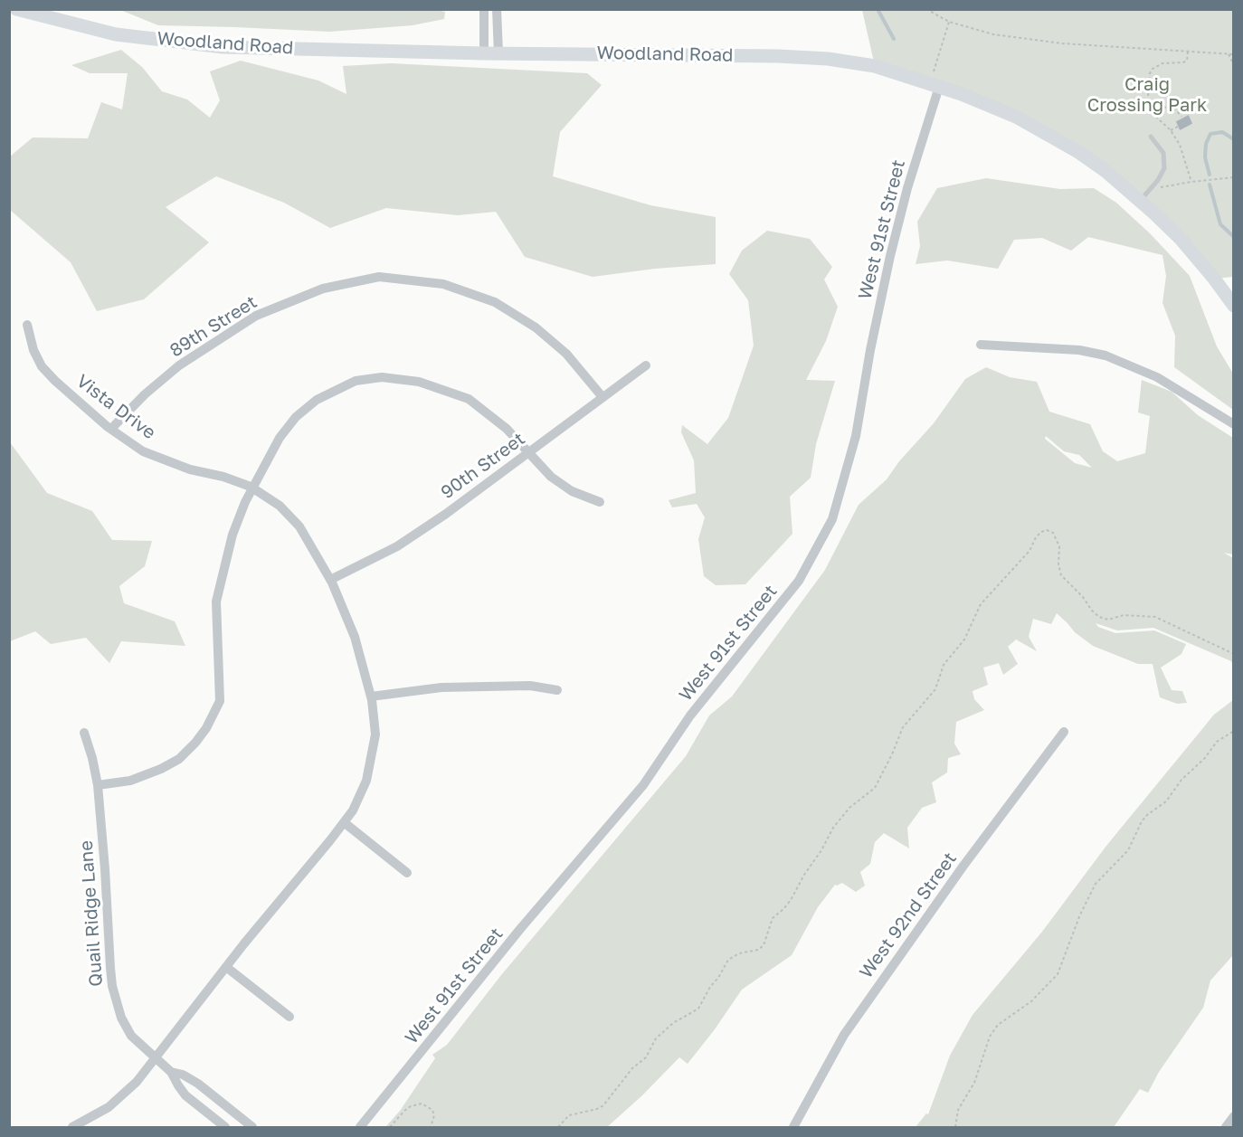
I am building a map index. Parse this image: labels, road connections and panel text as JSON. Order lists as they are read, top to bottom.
{
  "streets": {
    "main road": ["Woodland Road"],
    "street": [
      "West 91st Street",
      "89th Street",
      "Vista Drive",
      "90th Street",
      "Quail Ridge Lane",
      "West 92nd Street"
    ]
  },
  "crossings": [
    ["Woodland Road", "West 91st Street"],
    ["89th Street", "Vista Drive"],
    ["89th Street", "90th Street"],
    ["Vista Drive", "90th Street"],
    ["Vista Drive", "Quail Ridge Lane"]
  ],
  "parks": ["Craig Crossing Park"]
}
